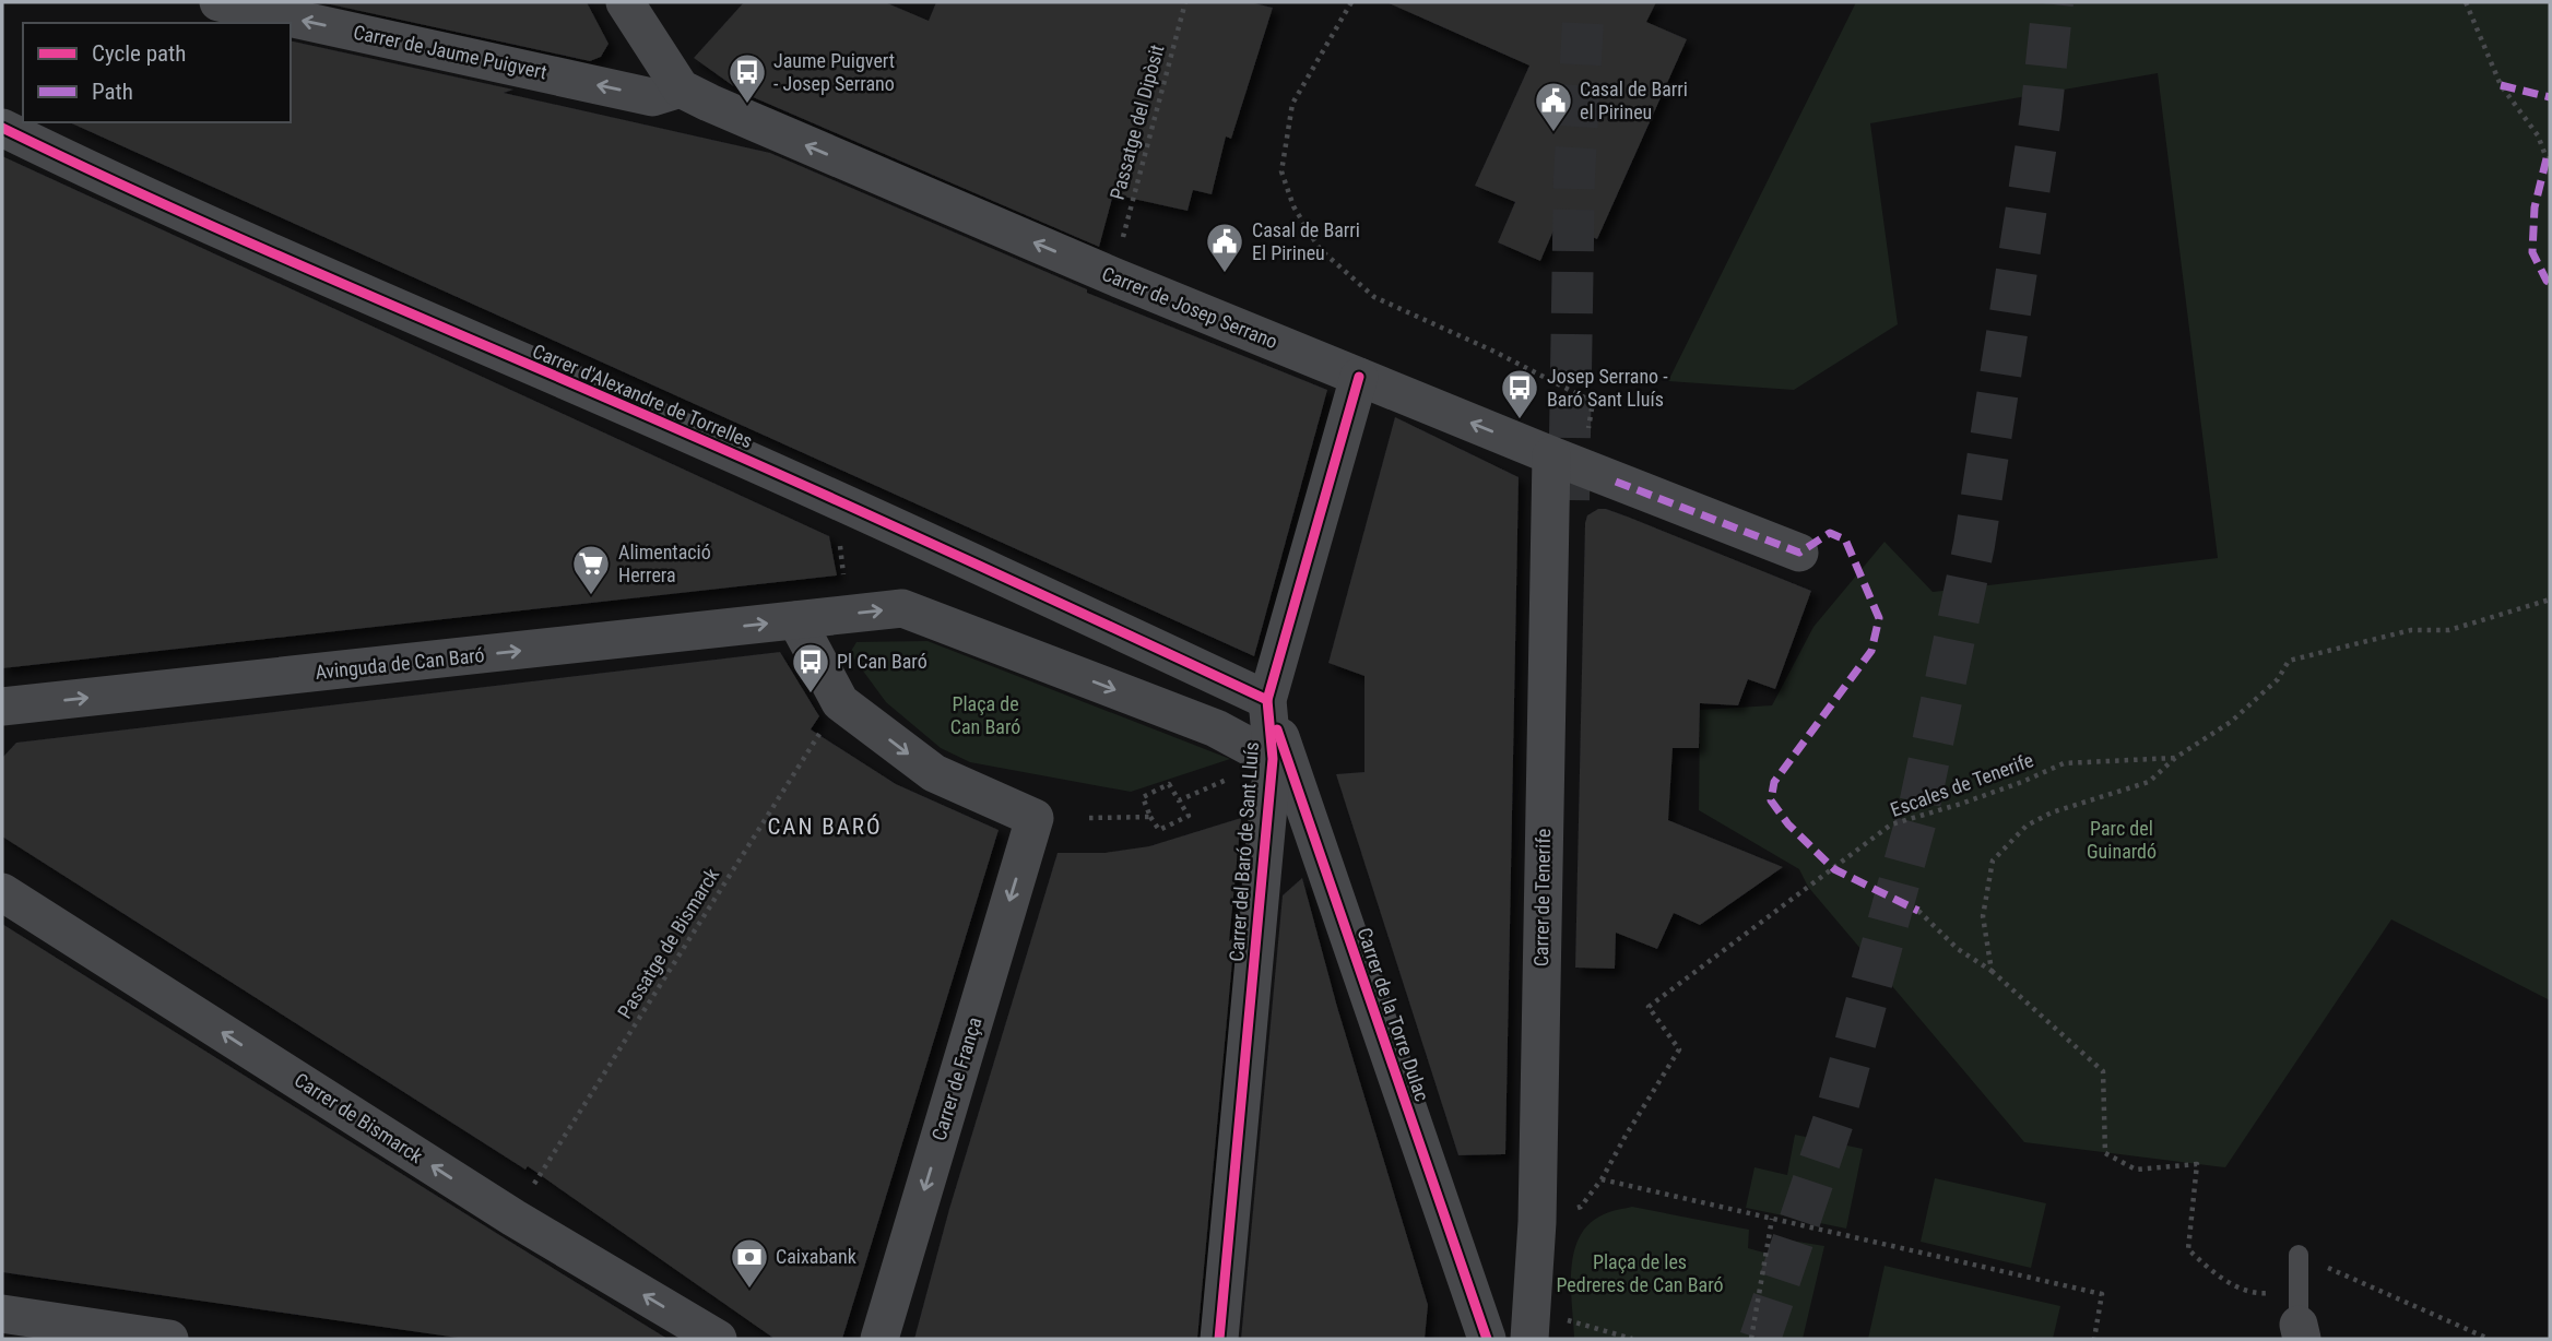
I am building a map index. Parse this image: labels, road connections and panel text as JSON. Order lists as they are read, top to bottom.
{
  "streets": {
    "street": [
      "Carrer de Jaume Puigvert",
      "Carrer de Josep Serrano",
      "Carrer d'Alexandre de Torrelles",
      "Avinguda de Can Baró",
      "Carrer del Baró de Sant Lluís",
      "Carrer de Tenerife",
      "Carrer de la Torre Dulac",
      "Carrer de França",
      "Carrer de Bismarck"
    ],
    "path": ["Passatge del Dipòsit", "Escales de Tenerife", "Passatge de Bismarck"]
  },
  "crossings": [
    ["Carrer de Jaume Puigvert", "Carrer de Josep Serrano"],
    ["Carrer de Josep Serrano", "Carrer del Baró de Sant Lluís"],
    ["Carrer de Josep Serrano", "Carrer de Tenerife"],
    ["Carrer d'Alexandre de Torrelles", "Carrer del Baró de Sant Lluís"],
    ["Carrer d'Alexandre de Torrelles", "Carrer de la Torre Dulac"],
    ["Avinguda de Can Baró", "Carrer de França"],
    ["Carrer del Baró de Sant Lluís", "Carrer de la Torre Dulac"],
    ["Carrer de Tenerife", "Carrer de la Torre Dulac"]
  ],
  "one_way": [
    "Carrer de Jaume Puigvert",
    "Carrer de Josep Serrano",
    "Avinguda de Can Baró",
    "Carrer de França",
    "Carrer de Bismarck"
  ],
  "districts": ["CAN BARÓ"],
  "parks": ["Plaça de Can Baró", "Parc del Guinardó", "Plaça de les Pedreres de Can Baró"],
  "places": {
    "bus stop": ["Jaume Puigvert - Josep Serrano", "Josep Serrano - Baró Sant Lluís", "Pl Can Baró"],
    "public building": ["Casal de Barri el Pirineu", "Casal de Barri El Pirineu"],
    "supermarket": ["Alimentació Herrera"],
    "bank": ["Caixabank"]
  },
  "legend": ["Cycle path", "Path"]
}
